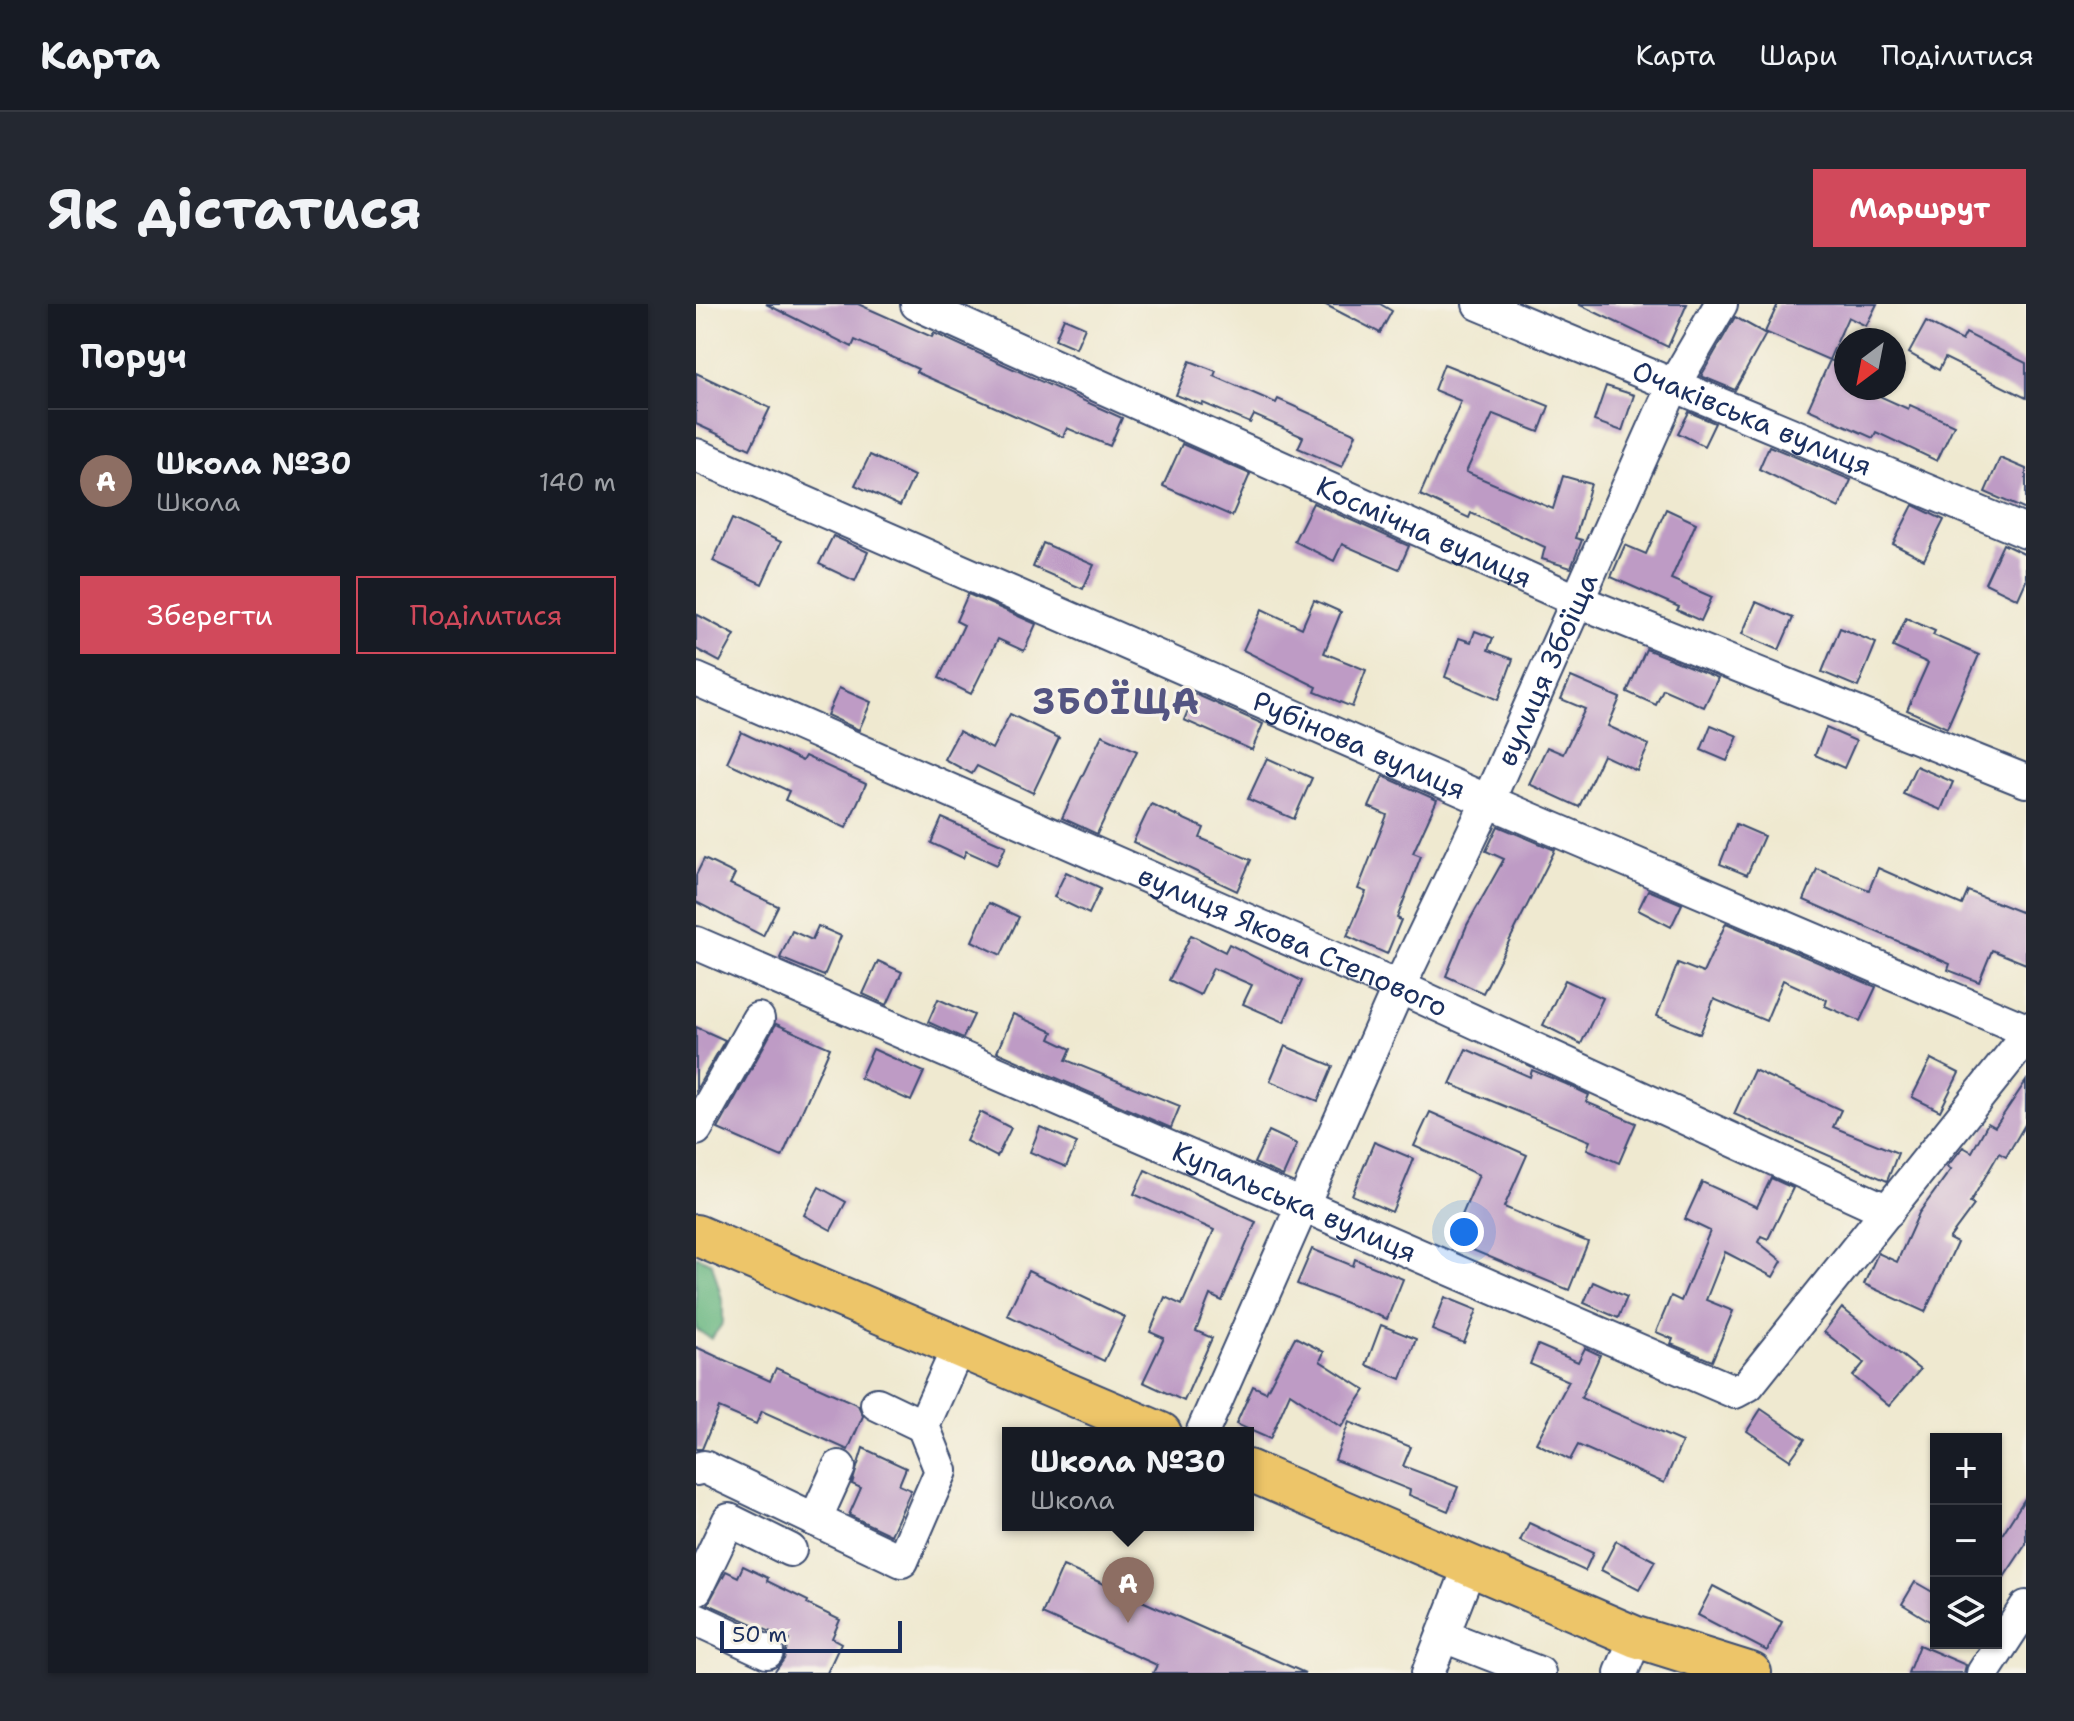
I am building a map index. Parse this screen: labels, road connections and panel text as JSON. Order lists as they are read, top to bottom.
{
  "streets": {
    "street": [
      "Очаківська вулиця",
      "Космічна вулиця",
      "вулиця Збоїща",
      "Рубінова вулиця",
      "вулиця Якова Степового",
      "Купальська вулиця"
    ]
  },
  "crossings": [
    ["Очаківська вулиця", "вулиця Збоїща"],
    ["Космічна вулиця", "вулиця Збоїща"],
    ["вулиця Збоїща", "Рубінова вулиця"],
    ["вулиця Збоїща", "вулиця Якова Степового"],
    ["вулиця Збоїща", "Купальська вулиця"],
    ["вулиця Якова Степового", "Купальська вулиця"]
  ],
  "districts": ["ЗБОЇЩА"],
  "scale_bar": "50 m",
  "north": "bottom left",
  "page": {
    "header": "Карта",
    "nav": ["Карта", "Шари", "Поділитися"],
    "buttons": [
      "Маршрут",
      ["Зберегти", "Поділитися"]
    ],
    "title": "Як дістатися",
    "heading": "Поруч",
    "list": [
      {
        "mark": "A",
        "name": "Школа №30",
        "note": "Школа",
        "value": "140 m"
      }
    ],
    "popup": ["Школа №30", "Школа"],
    "map_buttons": ["+", "−"],
    "pins": "A",
    "scale": "50 m"
  }
}
